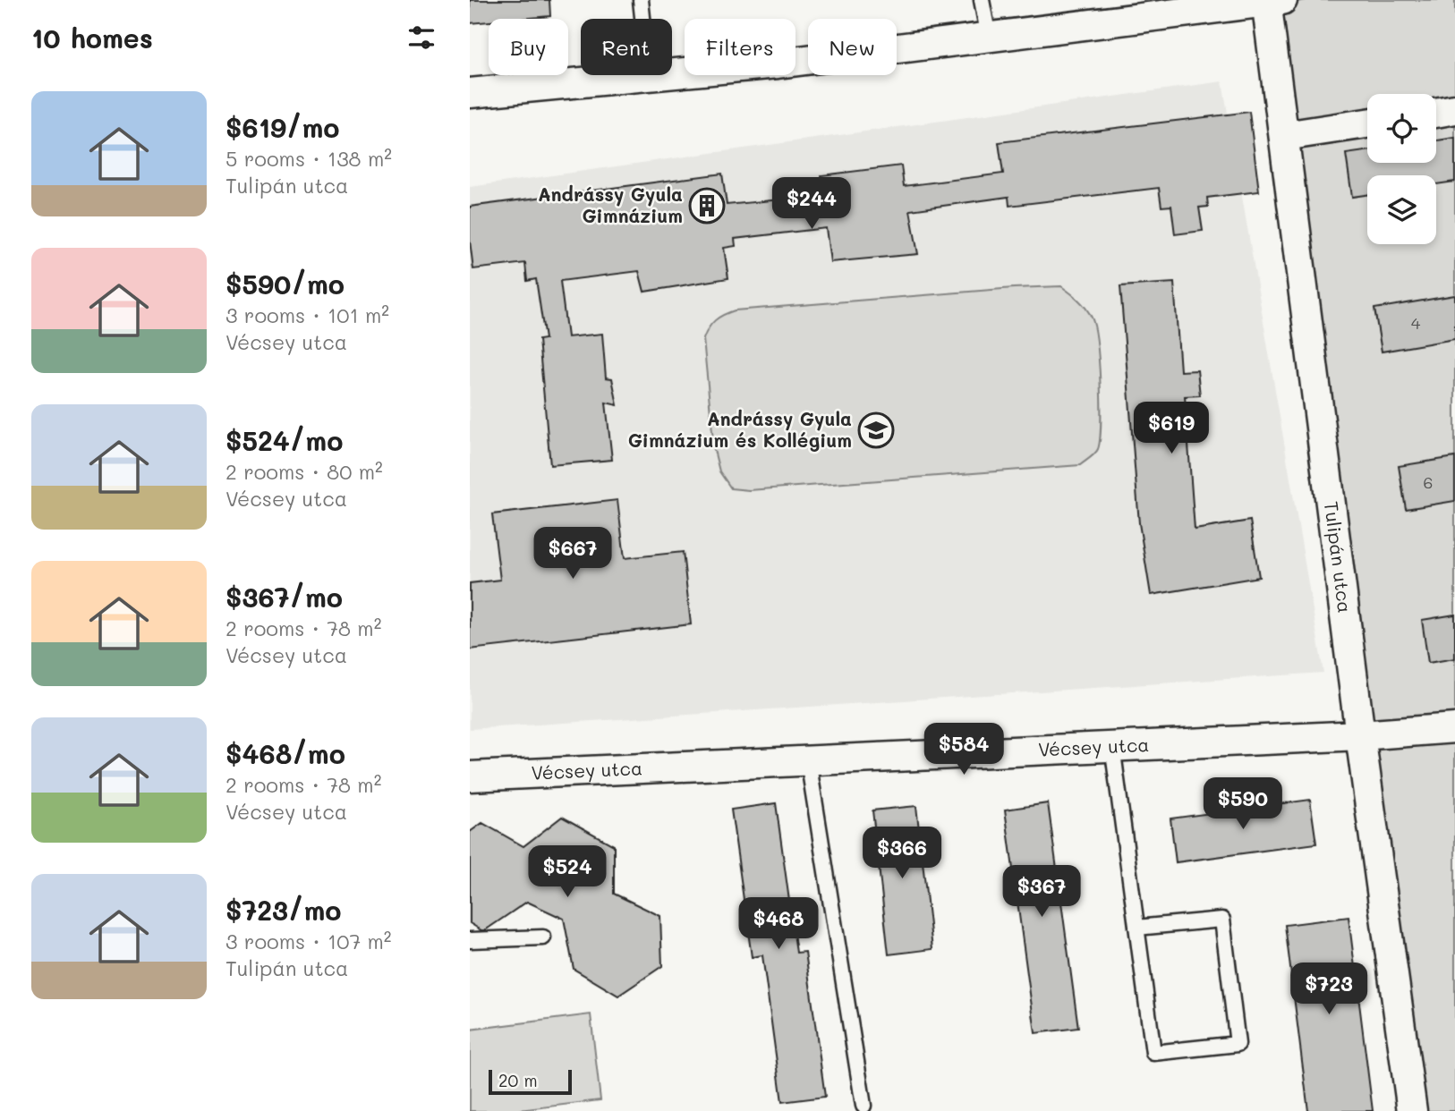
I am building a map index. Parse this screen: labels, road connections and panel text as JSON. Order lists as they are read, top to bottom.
{
  "streets": {
    "street": ["Tulipán utca", "Vécsey utca"]
  },
  "crossings": [
    ["Tulipán utca", "Vécsey utca"]
  ],
  "places": {
    "building": ["Andrássy Gyula Gimnázium"],
    "school or university": ["Andrássy Gyula Gimnázium és Kollégium"]
  },
  "house_numbers": ["4", "6"],
  "scale_bar": "20 m",
  "page": {
    "heading": "10 homes",
    "chip": [
      "Buy",
      "Rent",
      "Filters",
      "New"
    ],
    "list": [
      {
        "name": "$619/mo",
        "note": "5 rooms · 138 m² · Tulipán utca"
      },
      {
        "name": "$590/mo",
        "note": "3 rooms · 101 m² · Vécsey utca"
      },
      {
        "name": "$524/mo",
        "note": "2 rooms · 80 m² · Vécsey utca"
      },
      {
        "name": "$367/mo",
        "note": "2 rooms · 78 m² · Vécsey utca"
      },
      {
        "name": "$468/mo",
        "note": "2 rooms · 78 m² · Vécsey utca"
      },
      {
        "name": "$723/mo",
        "note": "3 rooms · 107 m² · Tulipán utca"
      }
    ],
    "price": [
      "$244",
      "$619",
      "$667",
      "$584",
      "$590",
      "$366",
      "$524",
      "$367",
      "$468",
      "$723"
    ],
    "scale": "20 m"
  }
}
